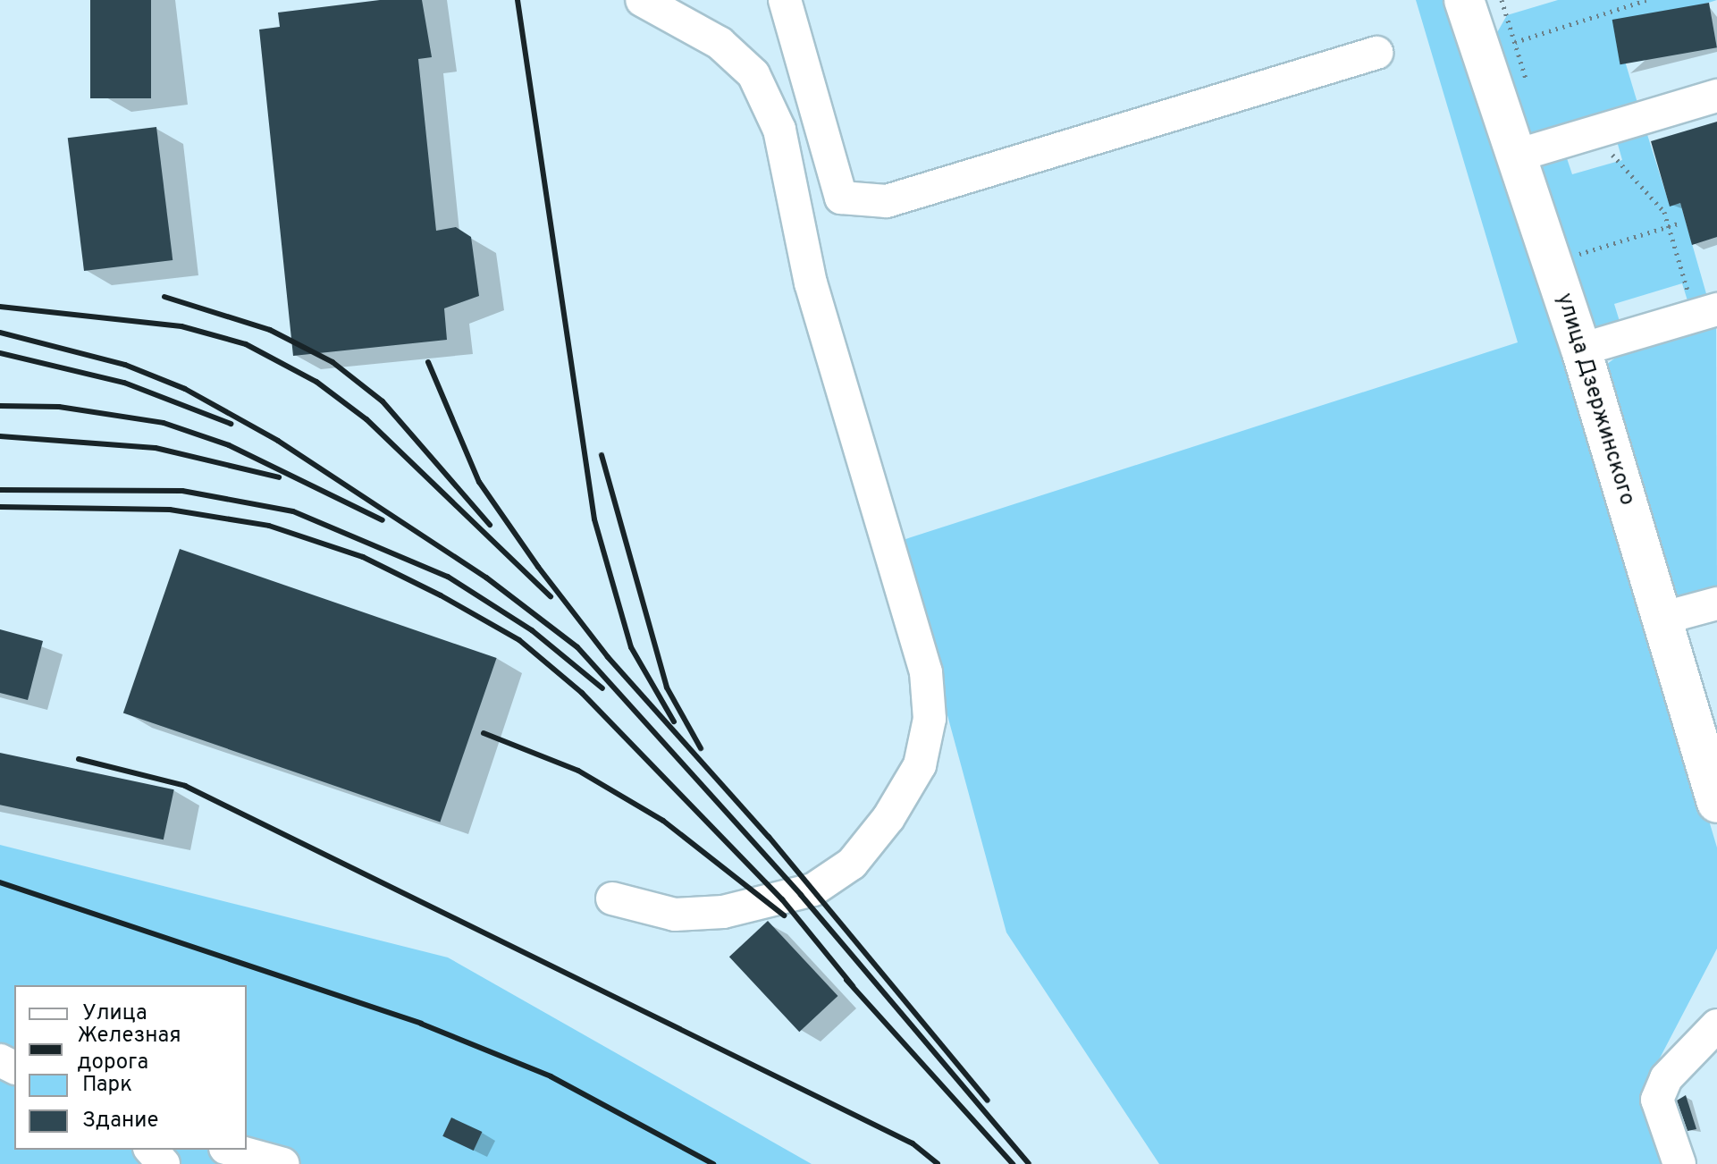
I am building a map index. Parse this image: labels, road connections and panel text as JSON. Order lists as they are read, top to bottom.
{
  "streets": {
    "main road": ["улица Дзержинского"]
  },
  "legend": [
    "Улица",
    "Железная дорога",
    "Парк",
    "Здание"
  ]
}
